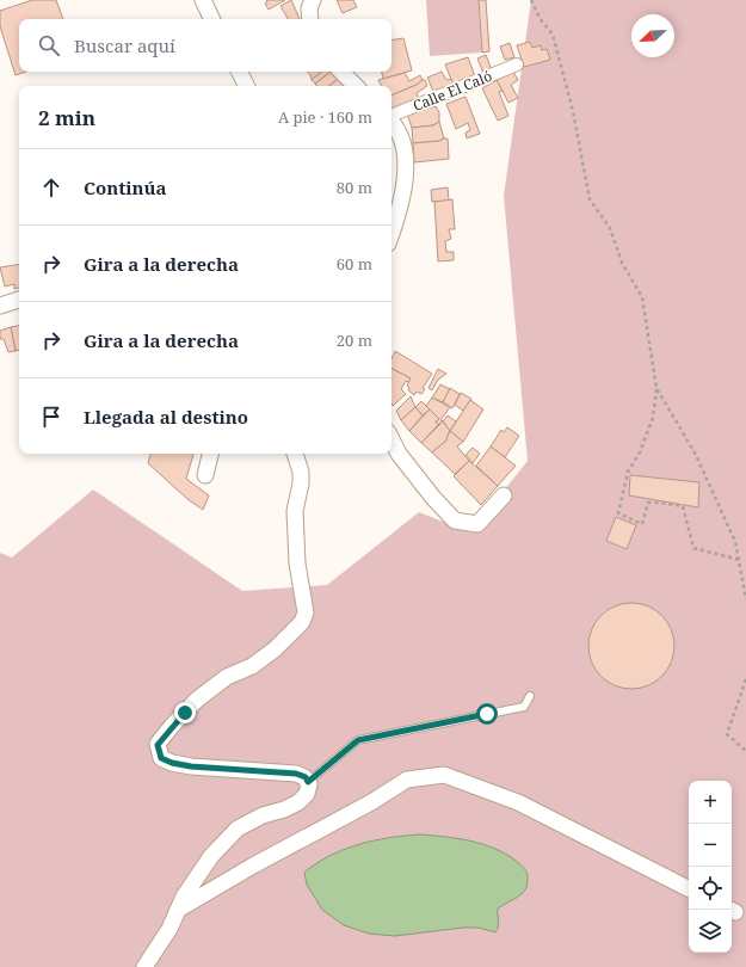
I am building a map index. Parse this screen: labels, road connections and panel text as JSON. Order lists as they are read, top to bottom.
{
  "streets": {
    "street": ["Calle El Caló"]
  },
  "north": "bottom left",
  "page": {
    "search": "Buscar aquí",
    "heading": ["2 min", "A pie · 160 m"],
    "list": [
      ["Continúa", "80 m"],
      ["Gira a la derecha", "60 m"],
      ["Gira a la derecha", "20 m"],
      "Llegada al destino"
    ],
    "map_buttons": ["+", "−"]
  }
}
